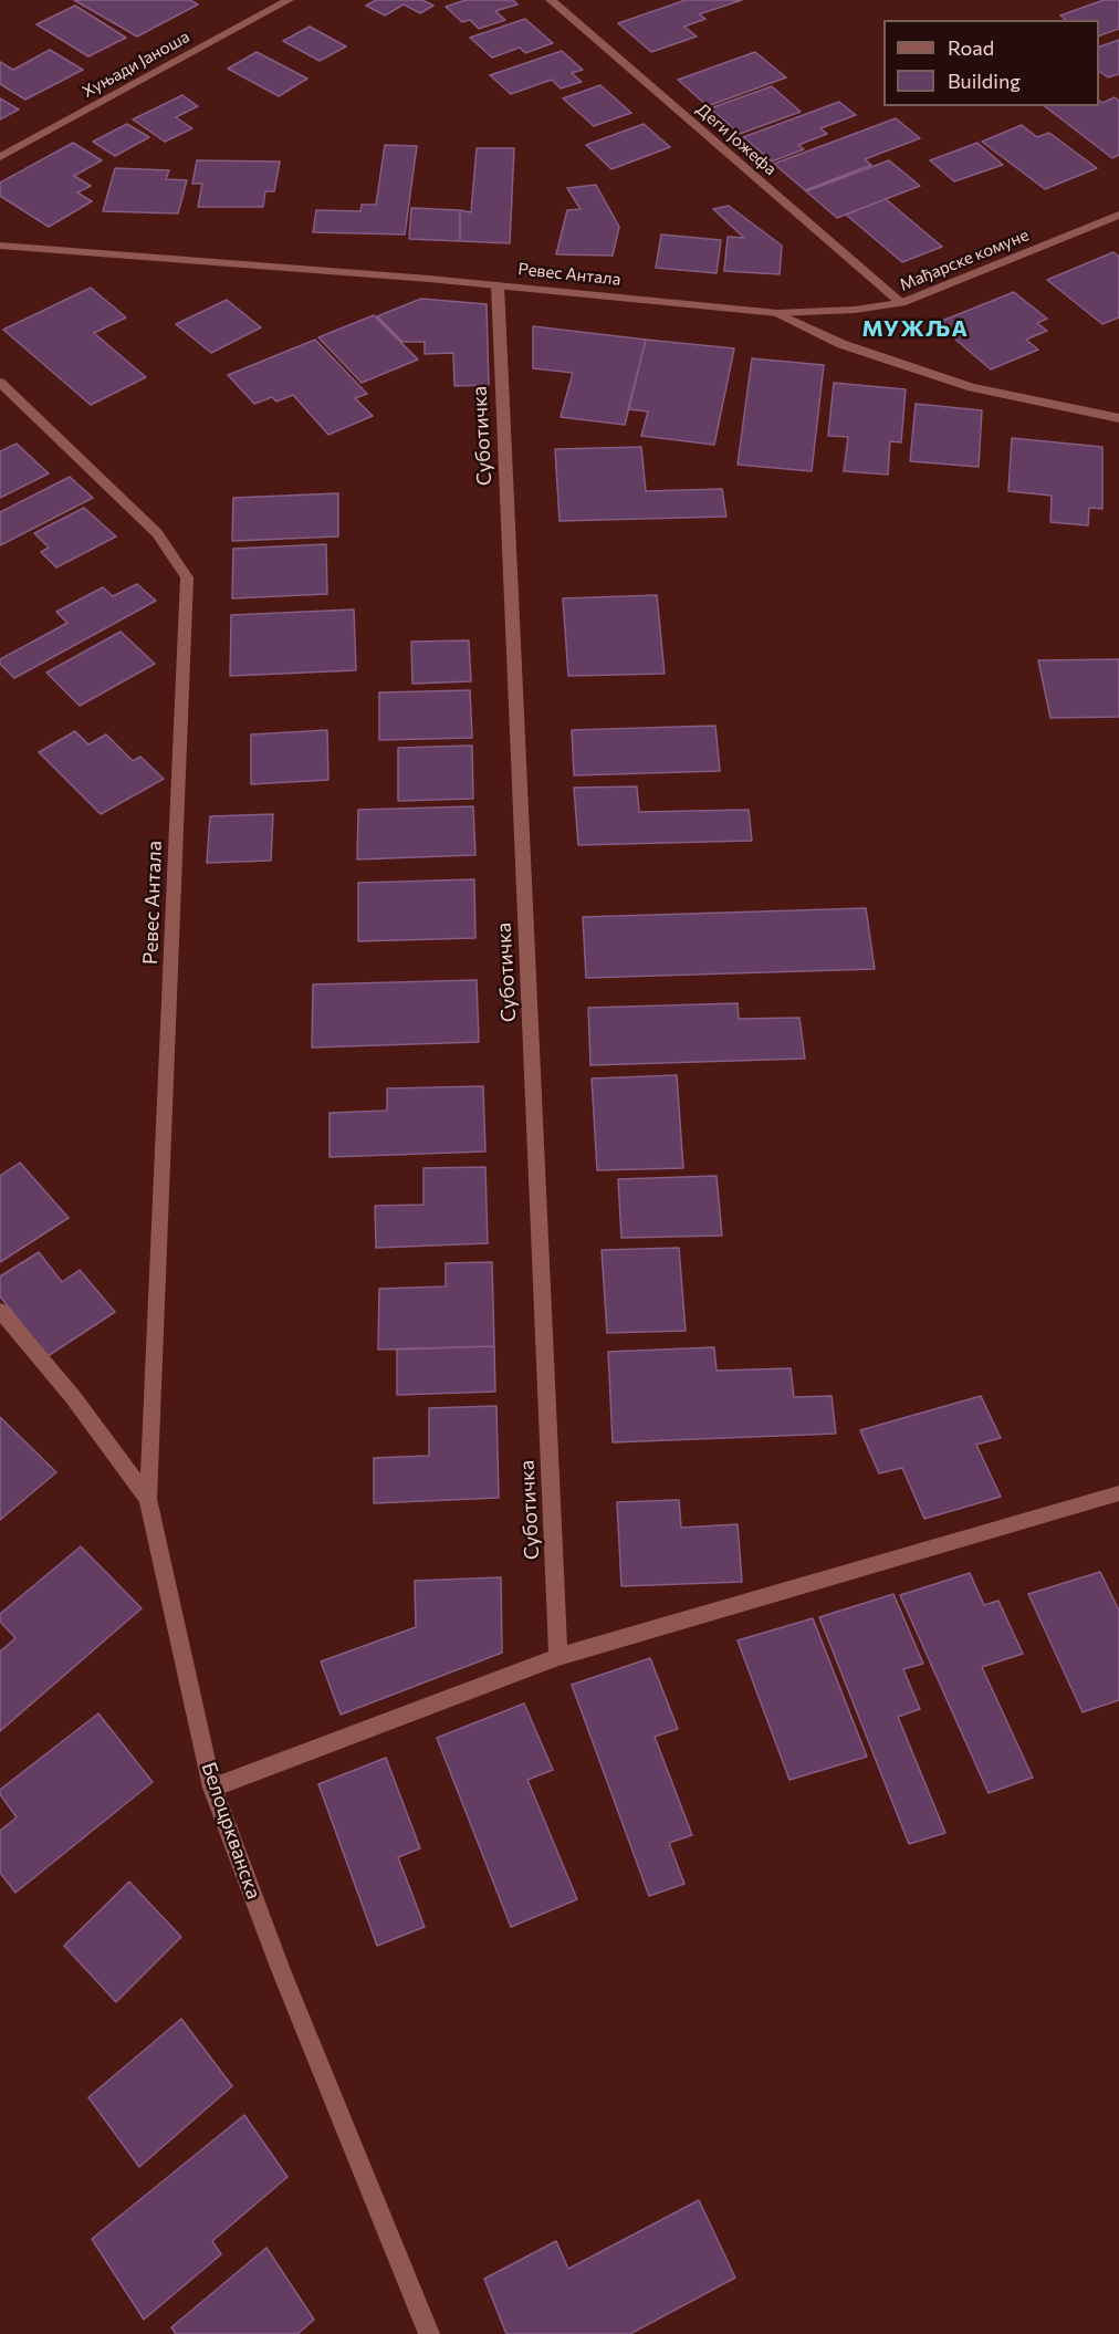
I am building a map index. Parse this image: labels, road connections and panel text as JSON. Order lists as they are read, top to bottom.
{
  "streets": {
    "street": [
      "Хуњади Јаноша",
      "Деги Јожефа",
      "Мађарске комуне",
      "Ревес Антала",
      "Суботичка",
      "Белоцркванска"
    ]
  },
  "crossings": [
    ["Деги Јожефа", "Мађарске комуне"],
    ["Мађарске комуне", "Ревес Антала"],
    ["Ревес Антала", "Суботичка"],
    ["Ревес Антала", "Белоцркванска"]
  ],
  "districts": ["МУЖЉА"],
  "legend": ["Road", "Building"]
}
